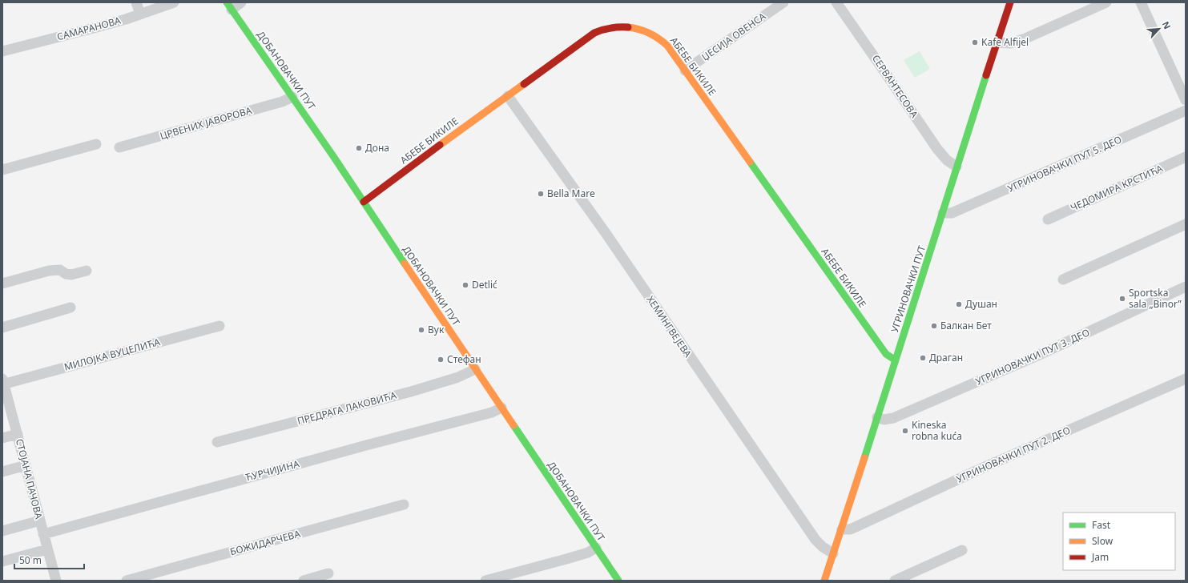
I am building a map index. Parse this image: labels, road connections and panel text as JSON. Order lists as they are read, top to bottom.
{
  "streets": {
    "street": [
      "САМАРАНОВА",
      "ЏЕСИЈА ОВЕНСА",
      "АБЕБЕ БИКИЛЕ",
      "ДОБАНОВАЧКИ ПУТ",
      "СЕРВАНТЕСОВА",
      "ЦРВЕНИХ ЈАВОРОВА",
      "УГРИНОВАЧКИ ПУТ 5. ДЕО",
      "ЧЕДОМИРА КРСТИЋА",
      "УГРИНОВАЧКИ ПУТ",
      "ХЕМИНГВЕЈЕВА",
      "МИЛОЈКА ВУЦЕЛИЋА",
      "УГРИНОВАЧКИ ПУТ 3. ДЕО",
      "ПРЕДРАГА ЛАКОВИЋА",
      "УГРИНОВАЧКИ ПУТ 2. ДЕО",
      "ЋУРЧИЈИНА",
      "СТОЈАНА ПАЧОВА",
      "БОЖИДАРЧЕВА"
    ]
  },
  "crossings": [
    ["ЏЕСИЈА ОВЕНСА", "АБЕБЕ БИКИЛЕ"],
    ["АБЕБЕ БИКИЛЕ", "ДОБАНОВАЧКИ ПУТ"],
    ["АБЕБЕ БИКИЛЕ", "УГРИНОВАЧКИ ПУТ"],
    ["АБЕБЕ БИКИЛЕ", "ХЕМИНГВЕЈЕВА"],
    ["ДОБАНОВАЧКИ ПУТ", "ЦРВЕНИХ ЈАВОРОВА"],
    ["ДОБАНОВАЧКИ ПУТ", "ПРЕДРАГА ЛАКОВИЋА"],
    ["ДОБАНОВАЧКИ ПУТ", "ЋУРЧИЈИНА"],
    ["СЕРВАНТЕСОВА", "УГРИНОВАЧКИ ПУТ"],
    ["УГРИНОВАЧКИ ПУТ 5. ДЕО", "УГРИНОВАЧКИ ПУТ"],
    ["УГРИНОВАЧКИ ПУТ", "ХЕМИНГВЕЈЕВА"],
    ["УГРИНОВАЧКИ ПУТ", "УГРИНОВАЧКИ ПУТ 3. ДЕО"],
    ["УГРИНОВАЧКИ ПУТ", "УГРИНОВАЧКИ ПУТ 2. ДЕО"],
    ["МИЛОЈКА ВУЦЕЛИЋА", "СТОЈАНА ПАЧОВА"],
    ["ЋУРЧИЈИНА", "СТОЈАНА ПАЧОВА"]
  ],
  "places": [
    "Kafe Alfijel",
    "Дона",
    "Bella Mare",
    "Detlić",
    "Sportska sala „Binor”",
    "Душан",
    "Балкан Бет",
    "Вук",
    "Драган",
    "Стефан",
    "Kineska robna kuća"
  ],
  "legend": ["Fast", "Slow", "Jam"],
  "scale_bar": "50 m",
  "north": "top right"
}
